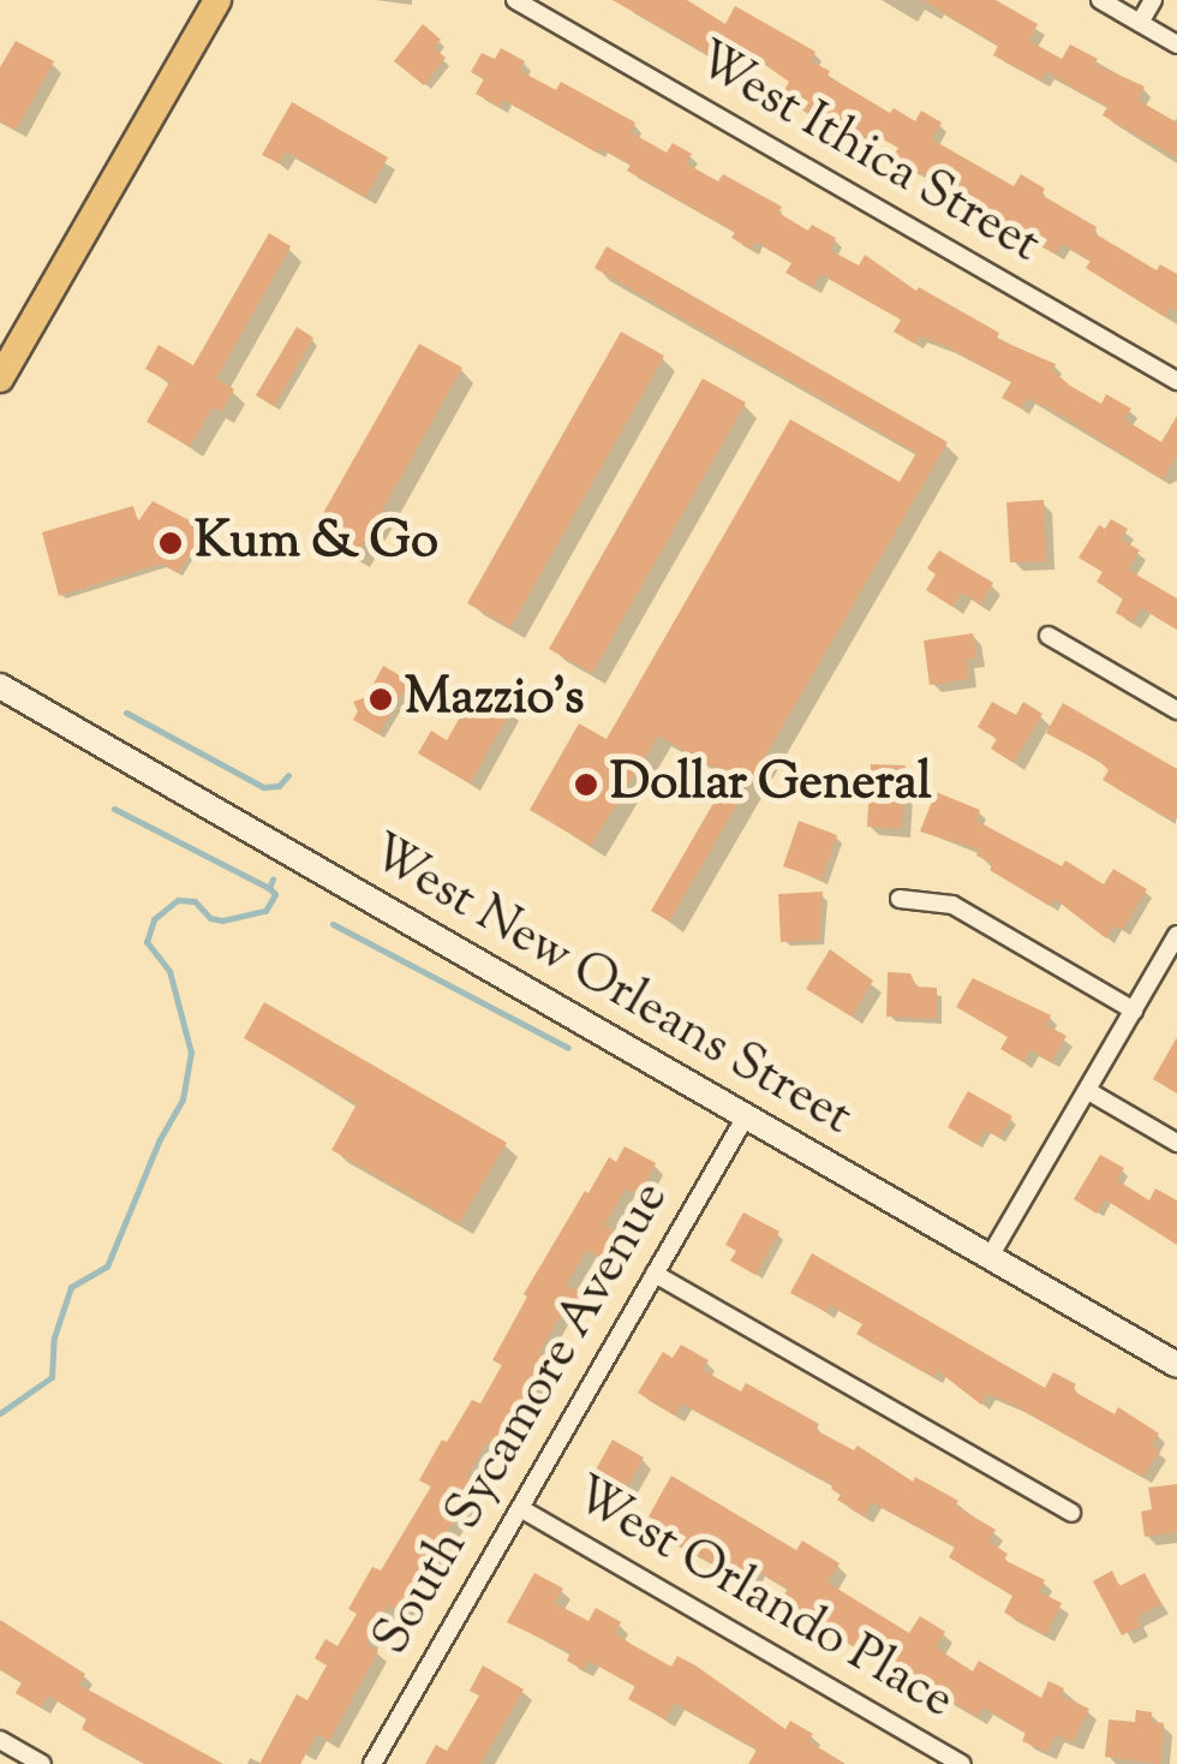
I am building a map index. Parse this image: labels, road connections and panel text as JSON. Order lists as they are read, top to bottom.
{
  "streets": {
    "main road": ["West New Orleans Street"],
    "street": ["West Ithica Street", "South Sycamore Avenue", "West Orlando Place"]
  },
  "crossings": [
    ["West New Orleans Street", "South Sycamore Avenue"],
    ["South Sycamore Avenue", "West Orlando Place"]
  ],
  "places": ["Kum & Go", "Mazzio's", "Dollar General"]
}
